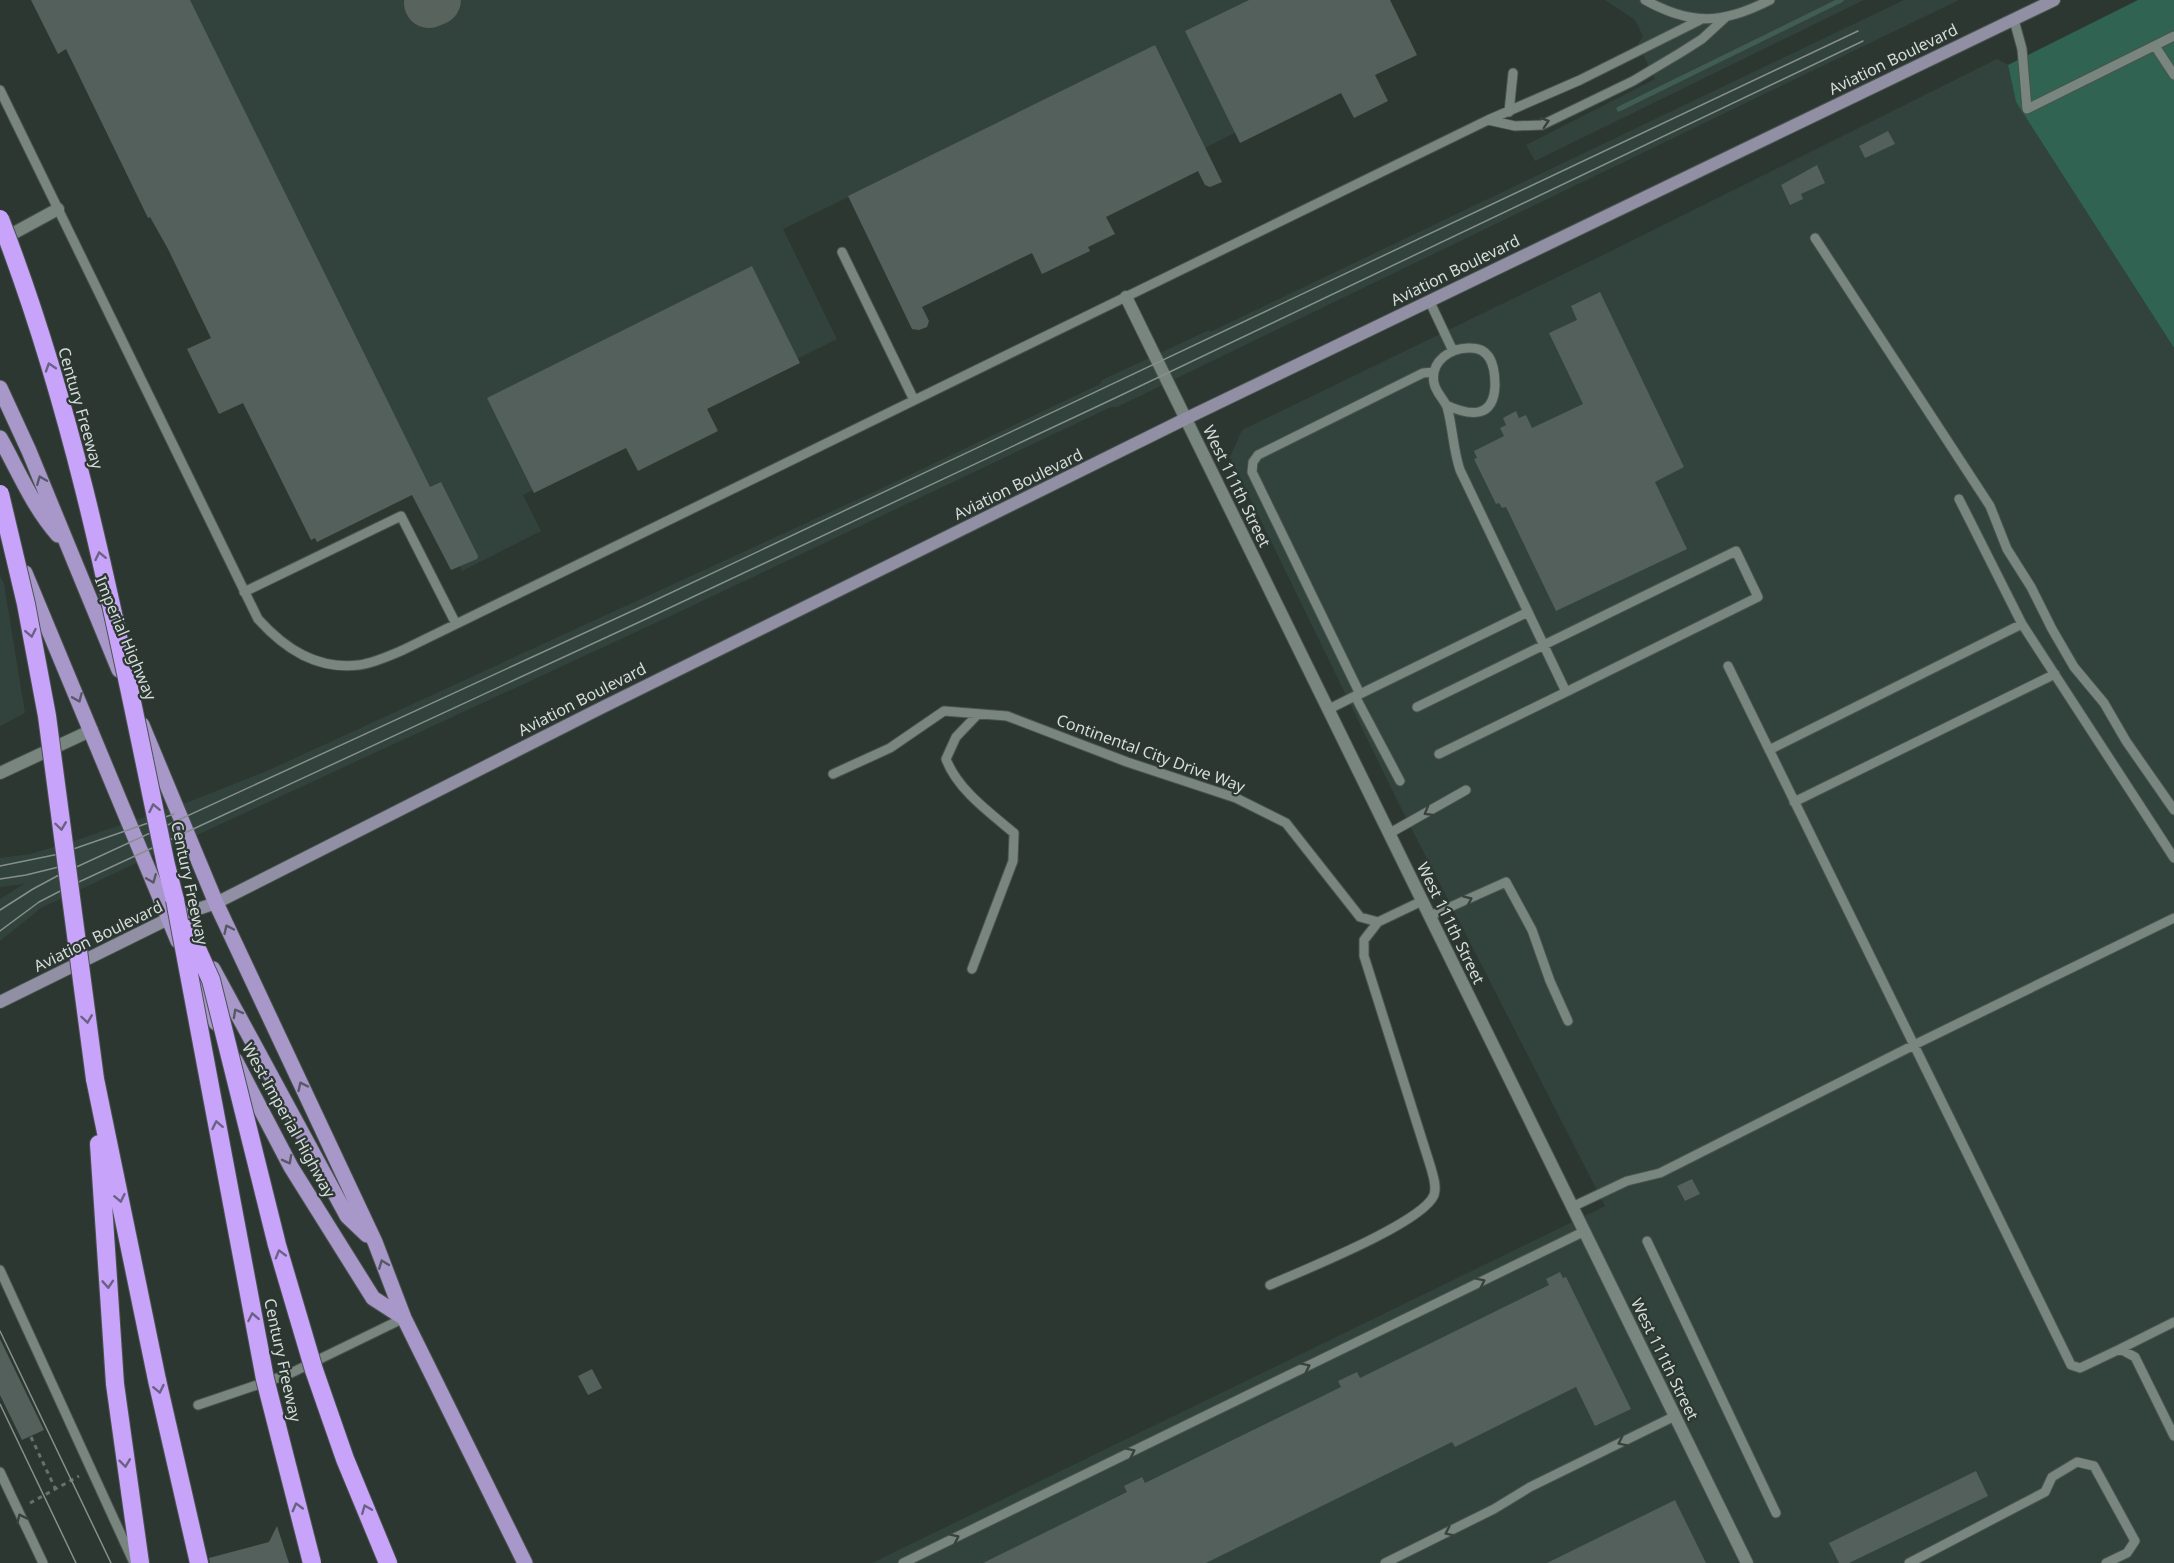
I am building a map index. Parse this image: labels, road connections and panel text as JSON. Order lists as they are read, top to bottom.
{
  "streets": {
    "highway": ["Century Freeway"],
    "main road": ["Aviation Boulevard", "Imperial Highway", "West Imperial Highway"],
    "street": ["West 111th Street"],
    "lane": ["Continental City Drive Way"]
  },
  "crossings": [
    ["Aviation Boulevard", "West 111th Street"],
    ["Aviation Boulevard", "Imperial Highway"],
    ["Aviation Boulevard", "West Imperial Highway"],
    ["Imperial Highway", "West Imperial Highway"]
  ]
}
